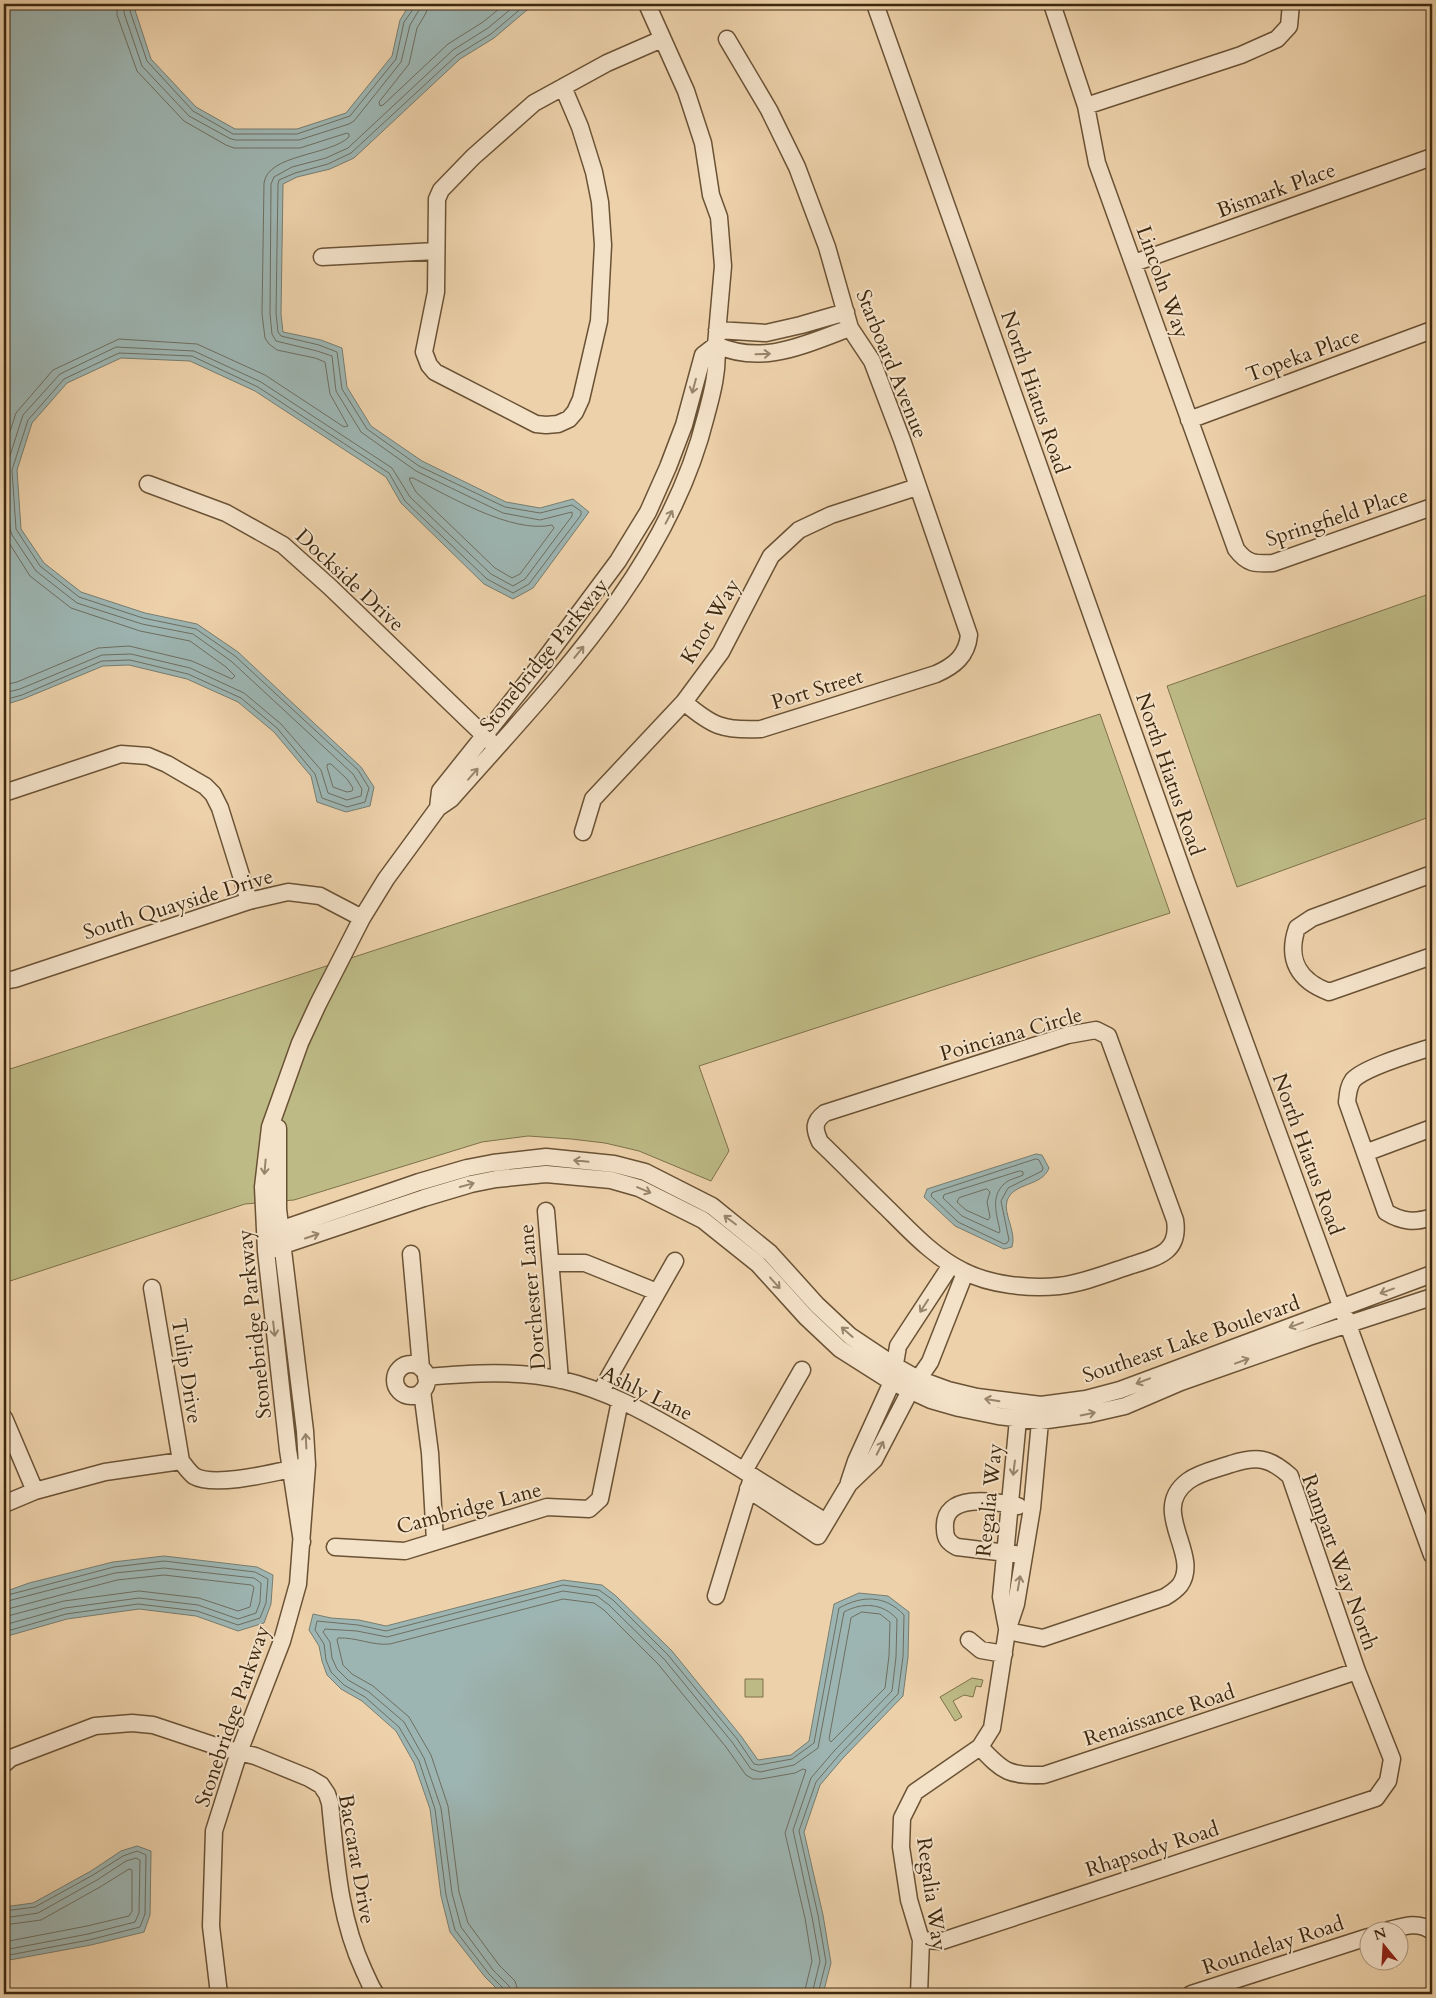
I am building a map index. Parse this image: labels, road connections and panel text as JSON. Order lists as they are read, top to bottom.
{
  "streets": {
    "street": [
      "Bismark Place",
      "Lincoln Way",
      "Topeka Place",
      "Starboard Avenue",
      "North Hiatus Road",
      "Springfield Place",
      "Dockside Drive",
      "Knot Way",
      "Stonebridge Parkway",
      "Port Street",
      "South Quayside Drive",
      "Poinciana Circle",
      "Dorchester Lane",
      "Southeast Lake Boulevard",
      "Tulip Drive",
      "Ashly Lane",
      "Regalia Way",
      "Cambridge Lane",
      "Rampart Way North",
      "Renaissance Road",
      "Rhapsody Road",
      "Baccarat Drive",
      "Roundelay Road"
    ]
  },
  "crossings": [
    ["Bismark Place", "Lincoln Way"],
    ["Lincoln Way", "Topeka Place"],
    ["Lincoln Way", "Springfield Place"],
    ["Starboard Avenue", "Knot Way"],
    ["Starboard Avenue", "Port Street"],
    ["North Hiatus Road", "Southeast Lake Boulevard"],
    ["Dockside Drive", "Stonebridge Parkway"],
    ["Knot Way", "Port Street"],
    ["Stonebridge Parkway", "South Quayside Drive"],
    ["Stonebridge Parkway", "Southeast Lake Boulevard"],
    ["Stonebridge Parkway", "Baccarat Drive"],
    ["Dorchester Lane", "Ashly Lane"],
    ["Southeast Lake Boulevard", "Regalia Way"],
    ["Ashly Lane", "Cambridge Lane"],
    ["Regalia Way", "Rampart Way North"],
    ["Regalia Way", "Renaissance Road"],
    ["Regalia Way", "Rhapsody Road"],
    ["Rampart Way North", "Renaissance Road"],
    ["Rampart Way North", "Rhapsody Road"]
  ],
  "north": "top"
}
